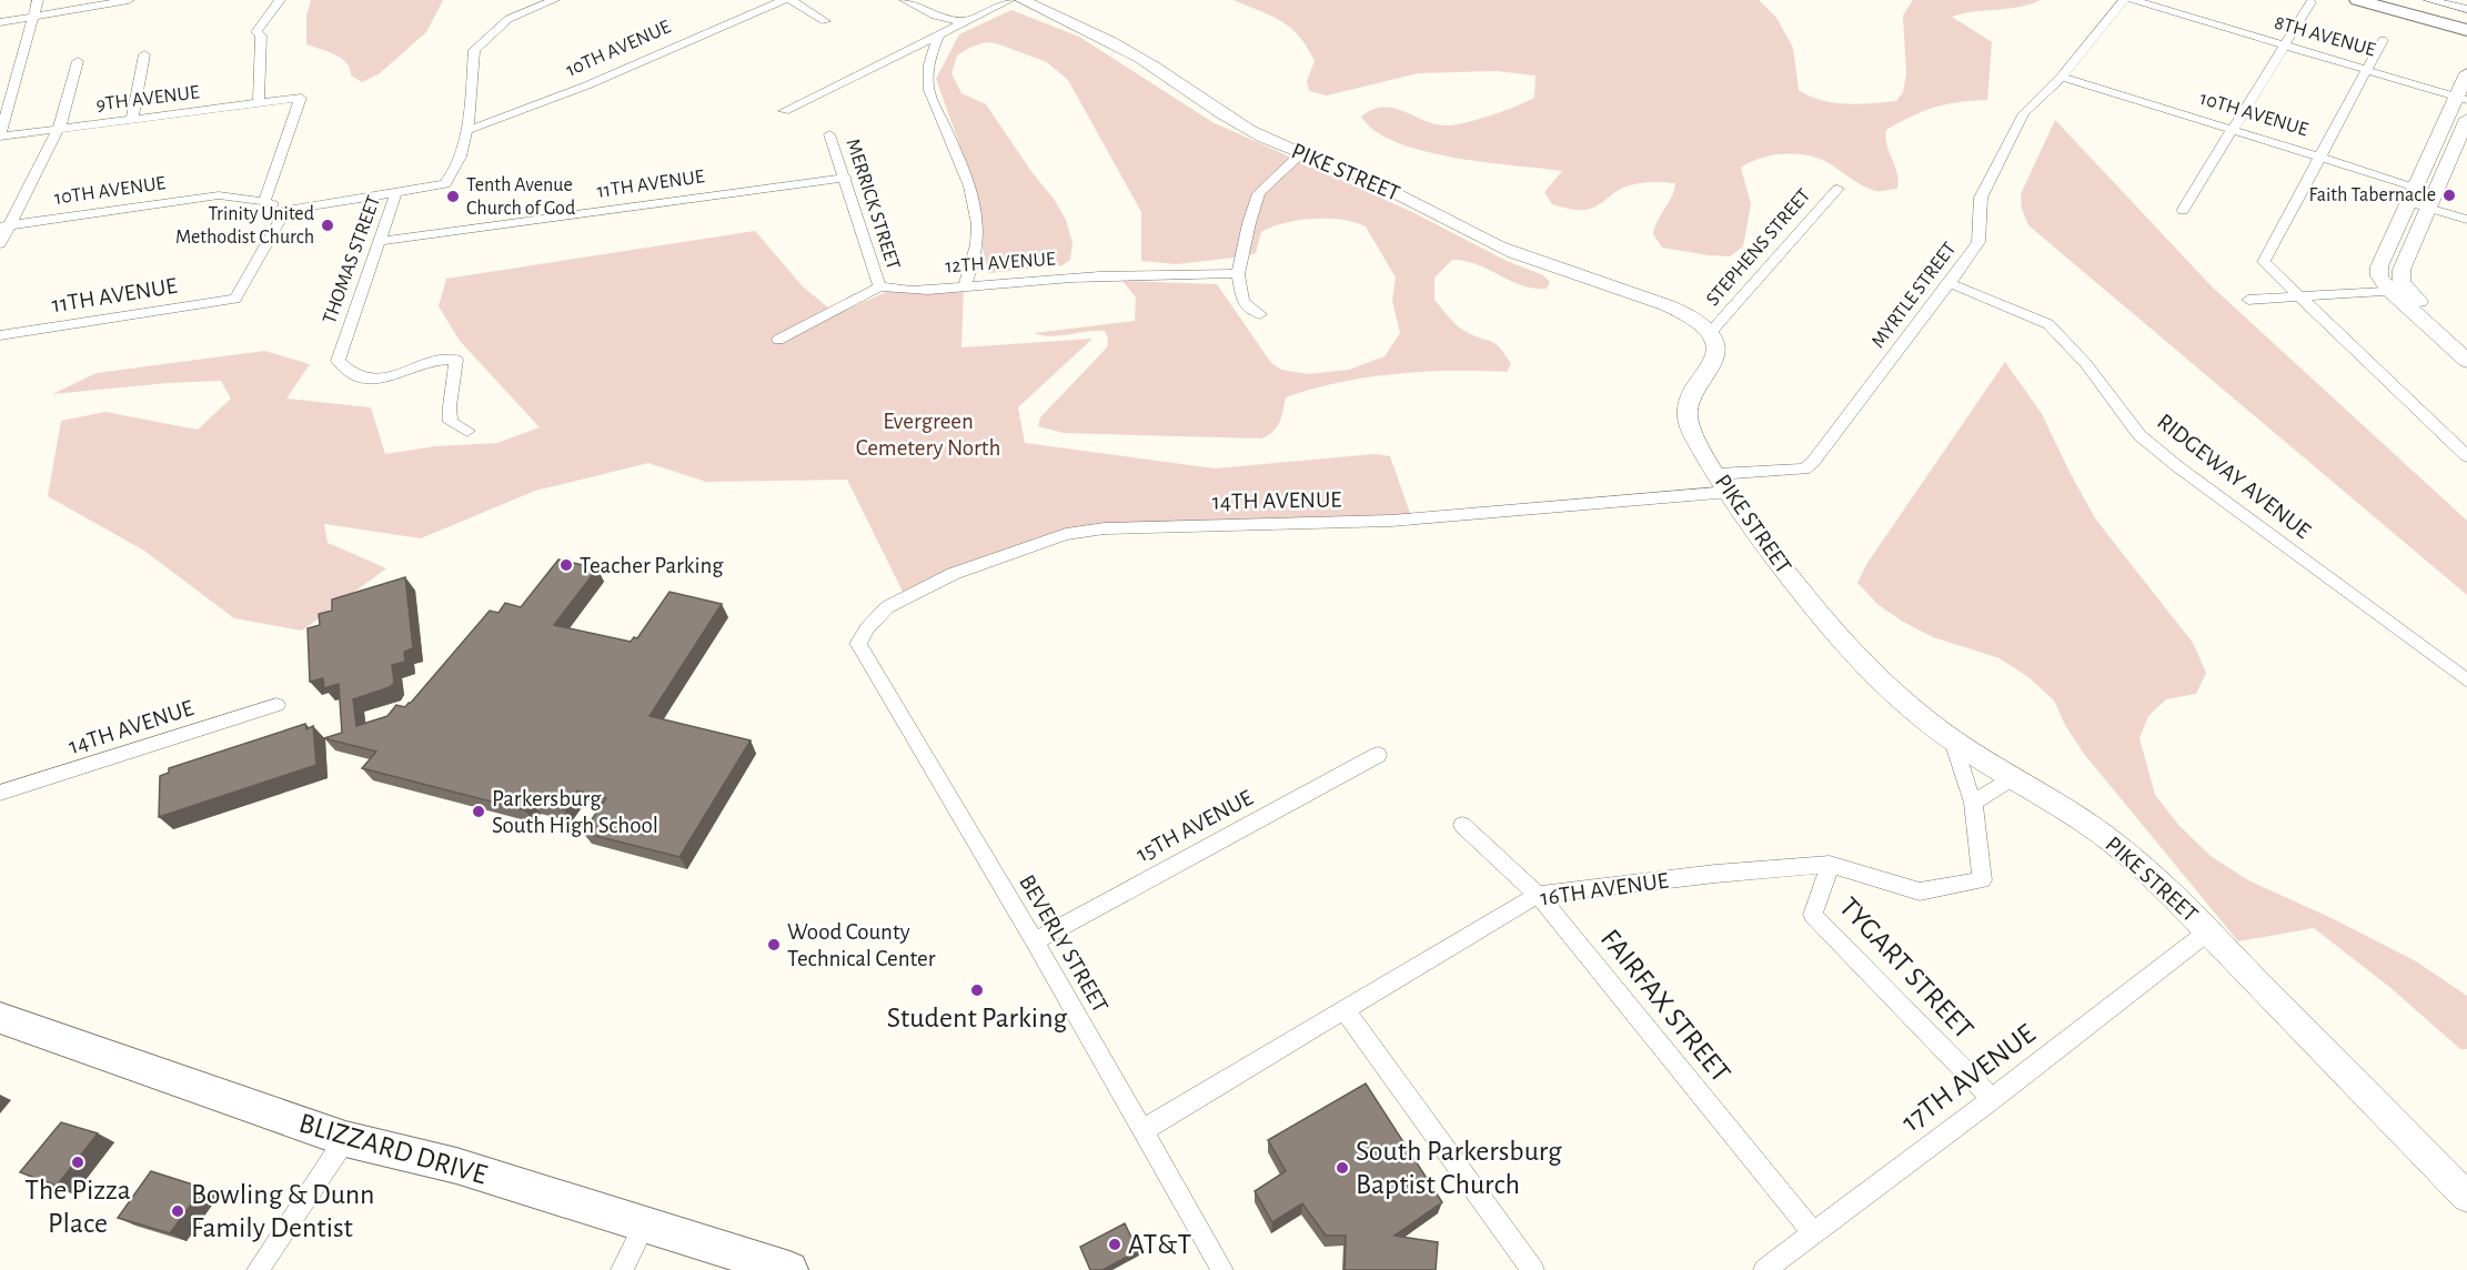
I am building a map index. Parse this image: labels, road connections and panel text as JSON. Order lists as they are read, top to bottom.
{
  "streets": {
    "main road": ["PIKE STREET", "BLIZZARD DRIVE"],
    "street": [
      "8TH AVENUE",
      "10TH AVENUE",
      "9TH AVENUE",
      "11TH AVENUE",
      "MERRICK STREET",
      "STEPHENS STREET",
      "THOMAS STREET",
      "12TH AVENUE",
      "MYRTLE STREET",
      "RIDGEWAY AVENUE",
      "14TH AVENUE",
      "15TH AVENUE",
      "16TH AVENUE",
      "BEVERLY STREET",
      "TYGART STREET",
      "FAIRFAX STREET",
      "17TH AVENUE"
    ]
  },
  "crossings": [
    ["10TH AVENUE", "9TH AVENUE"],
    ["10TH AVENUE", "11TH AVENUE"],
    ["10TH AVENUE", "THOMAS STREET"],
    ["10TH AVENUE", "MYRTLE STREET"],
    ["PIKE STREET", "STEPHENS STREET"],
    ["PIKE STREET", "MYRTLE STREET"],
    ["PIKE STREET", "14TH AVENUE"],
    ["PIKE STREET", "16TH AVENUE"],
    ["PIKE STREET", "17TH AVENUE"],
    ["11TH AVENUE", "MERRICK STREET"],
    ["11TH AVENUE", "THOMAS STREET"],
    ["MERRICK STREET", "12TH AVENUE"],
    ["MYRTLE STREET", "RIDGEWAY AVENUE"],
    ["MYRTLE STREET", "14TH AVENUE"],
    ["14TH AVENUE", "BEVERLY STREET"],
    ["15TH AVENUE", "BEVERLY STREET"],
    ["16TH AVENUE", "BEVERLY STREET"],
    ["16TH AVENUE", "TYGART STREET"],
    ["16TH AVENUE", "FAIRFAX STREET"],
    ["TYGART STREET", "17TH AVENUE"],
    ["FAIRFAX STREET", "17TH AVENUE"]
  ],
  "parks": ["Evergreen Cemetery North"],
  "places": [
    "Faith Tabernacle",
    "Tenth Avenue Church of God",
    "Trinity United Methodist Church",
    "Teacher Parking",
    "Parkersburg South High School",
    "Wood County Technical Center",
    "Student Parking",
    "The Pizza Place",
    "South Parkersburg Baptist Church",
    "Bowling & Dunn Family Dentist",
    "AT&T"
  ]
}
